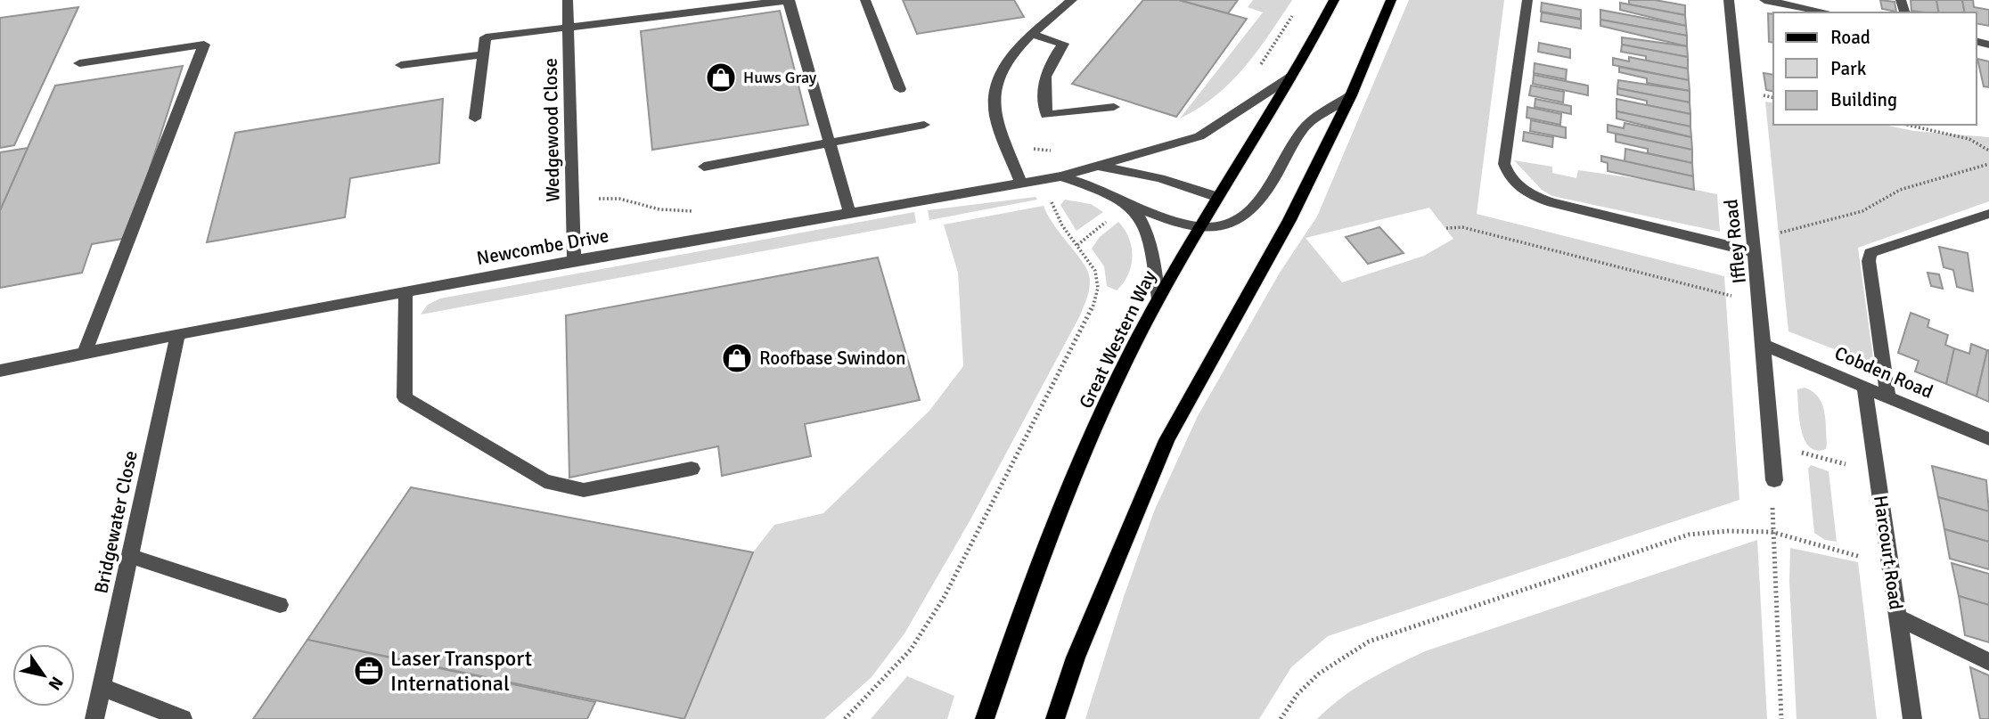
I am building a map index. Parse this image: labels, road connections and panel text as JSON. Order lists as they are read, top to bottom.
{
  "streets": {
    "main road": ["Great Western Way"],
    "street": [
      "Wedgewood Close",
      "Iffley Road",
      "Newcombe Drive",
      "Cobden Road",
      "Bridgewater Close",
      "Harcourt Road"
    ]
  },
  "crossings": [
    ["Wedgewood Close", "Newcombe Drive"],
    ["Iffley Road", "Cobden Road"],
    ["Newcombe Drive", "Great Western Way"],
    ["Newcombe Drive", "Bridgewater Close"],
    ["Cobden Road", "Harcourt Road"]
  ],
  "places": {
    "shop": ["Huws Gray", "Roofbase Swindon"],
    "office": ["Laser Transport International"]
  },
  "legend": ["Road", "Park", "Building"],
  "north": "bottom right"
}
